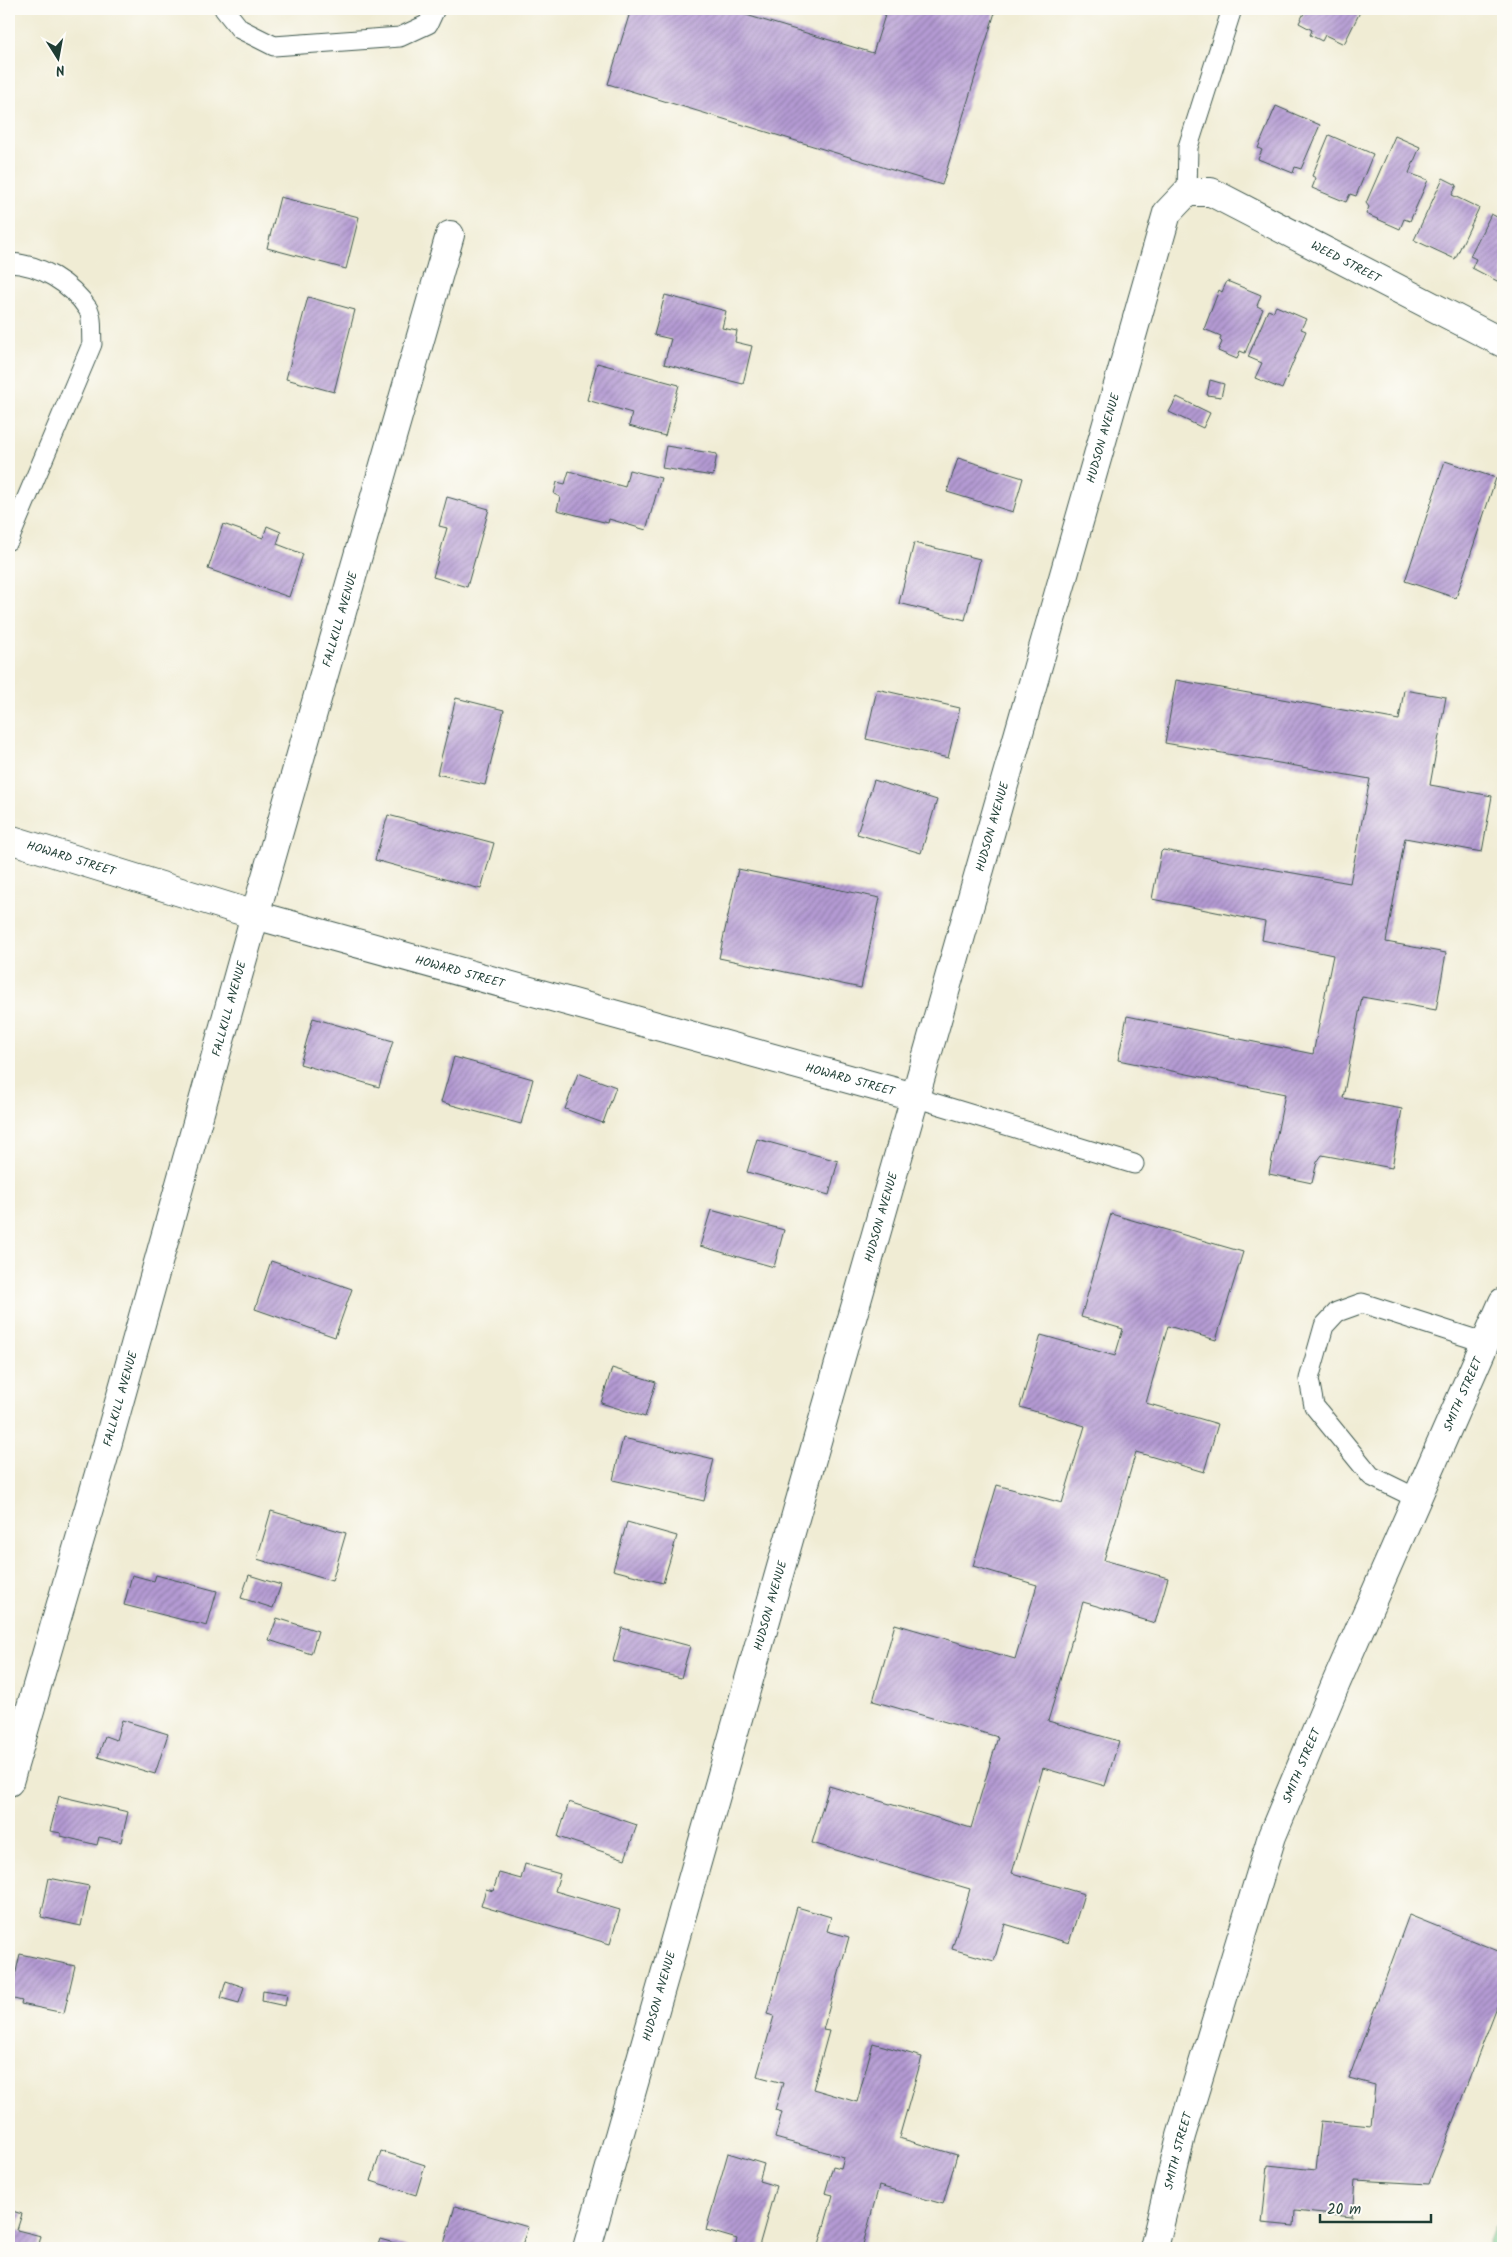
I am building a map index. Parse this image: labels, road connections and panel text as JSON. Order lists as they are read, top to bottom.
{
  "streets": {
    "street": [
      "WEED STREET",
      "HUDSON AVENUE",
      "FALLKILL AVENUE",
      "HOWARD STREET",
      "SMITH STREET"
    ]
  },
  "crossings": [
    ["WEED STREET", "HUDSON AVENUE"],
    ["HUDSON AVENUE", "HOWARD STREET"],
    ["FALLKILL AVENUE", "HOWARD STREET"]
  ],
  "scale_bar": "20 m",
  "north": "bottom"
}
